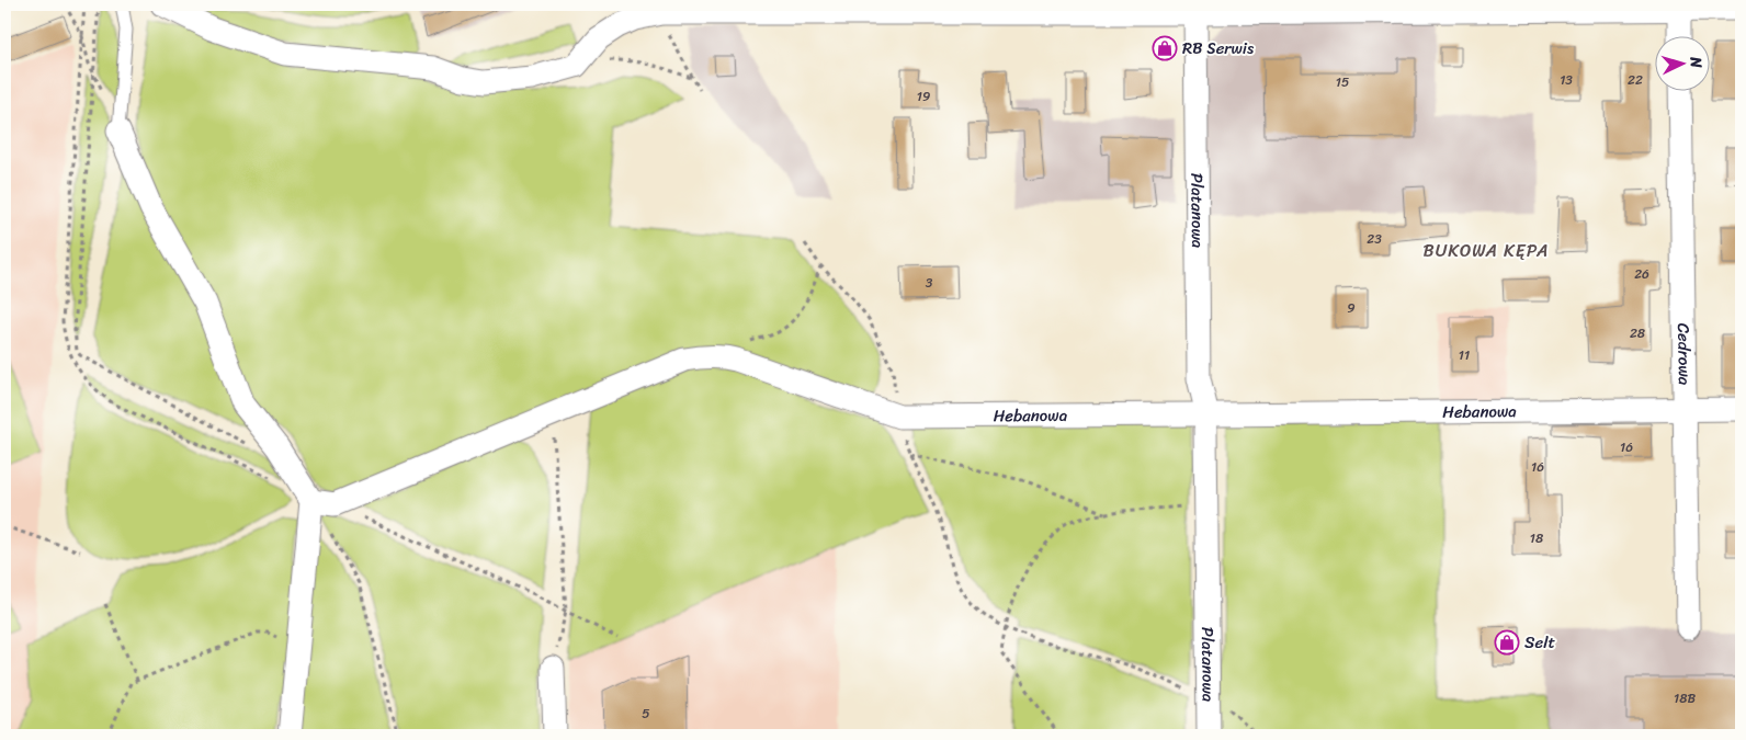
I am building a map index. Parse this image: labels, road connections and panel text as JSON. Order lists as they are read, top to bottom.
{
  "streets": {
    "street": ["Platanowa", "Cedrowa", "Hebanowa"]
  },
  "crossings": [
    ["Platanowa", "Hebanowa"],
    ["Cedrowa", "Hebanowa"]
  ],
  "districts": ["BUKOWA KĘPA"],
  "places": {
    "shop": ["RB Serwis", "Selt"]
  },
  "house_numbers": [
    "13",
    "22",
    "15",
    "19",
    "23",
    "26",
    "3",
    "9",
    "28",
    "11",
    "16",
    "16",
    "18",
    "18B",
    "5"
  ],
  "north": "right"
}
